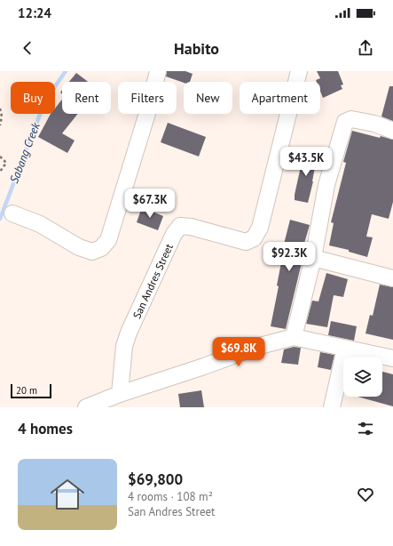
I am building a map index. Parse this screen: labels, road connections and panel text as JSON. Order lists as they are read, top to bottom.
{
  "streets": {
    "street": ["San Andres Street"]
  },
  "water": ["Sabang Creek"],
  "scale_bar": "20 m",
  "page": {
    "status": "12:24",
    "header": "Habito",
    "chip": [
      "Buy",
      "Rent",
      "Filters",
      "New",
      "Apartment"
    ],
    "price": [
      "$43.5K",
      "$67.3K",
      "$92.3K",
      "$69.8K"
    ],
    "scale": "20 m",
    "heading": "4 homes",
    "list": [
      {
        "name": "$69,800",
        "note": "4 rooms · 108 m² · San Andres Street"
      }
    ]
  }
}
